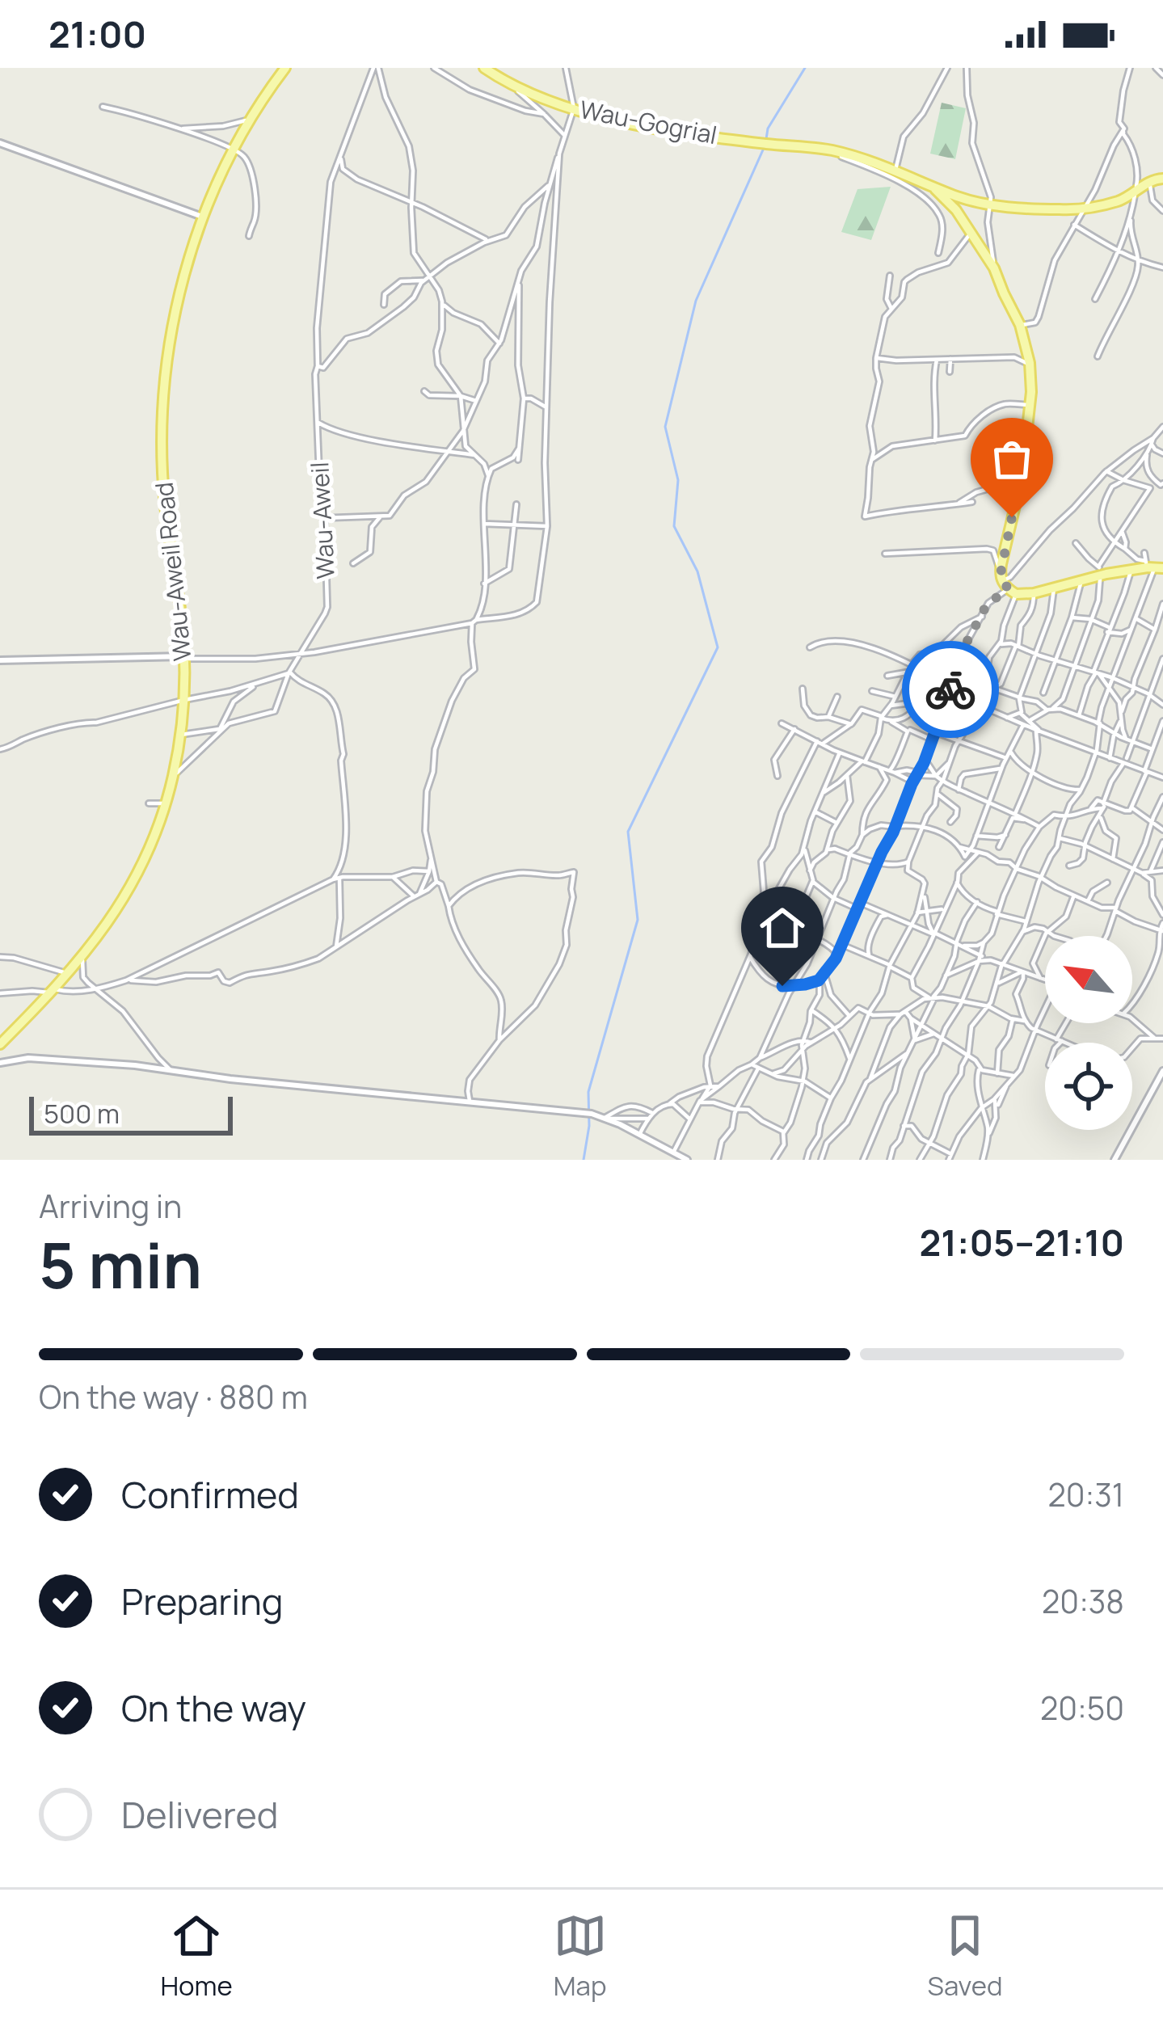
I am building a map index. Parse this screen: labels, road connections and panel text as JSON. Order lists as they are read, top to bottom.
{
  "streets": {
    "main road": ["Wau-Gogrial", "Wau-Aweil Road"],
    "street": ["Wau-Aweil"]
  },
  "scale_bar": "500 m",
  "north": "top left",
  "page": {
    "status": "21:00",
    "scale": "500 m",
    "heading": ["5 min", "Arriving in", "21:05–21:10"],
    "bar": "On the way · 880 m",
    "list": [
      ["Confirmed", "20:31"],
      ["Preparing", "20:38"],
      ["On the way", "20:50"],
      "Delivered"
    ],
    "tabs": ["Home", "Map", "Saved"]
  }
}
